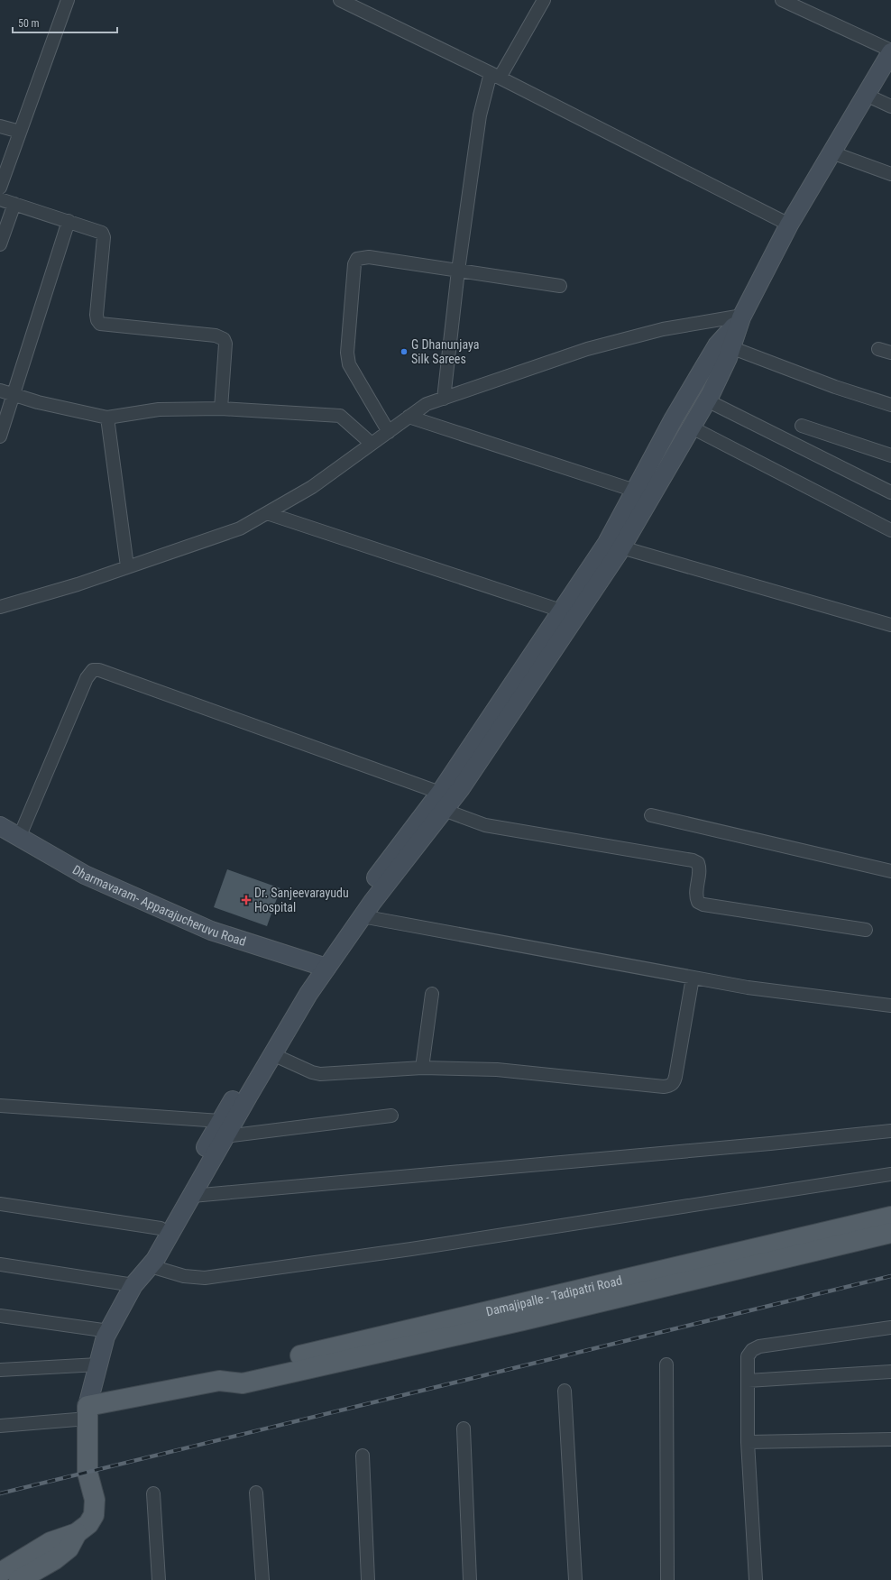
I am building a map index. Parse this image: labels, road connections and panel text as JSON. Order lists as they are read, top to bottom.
{
  "streets": {
    "main road": ["Dharmavaram- Apparajucheruvu Road", "Damajipalle - Tadipatri Road"]
  },
  "places": {
    "other": ["G Dhanunjaya Silk Sarees"],
    "health": ["Dr. Sanjeevarayudu Hospital"]
  },
  "scale_bar": "50 m"
}
